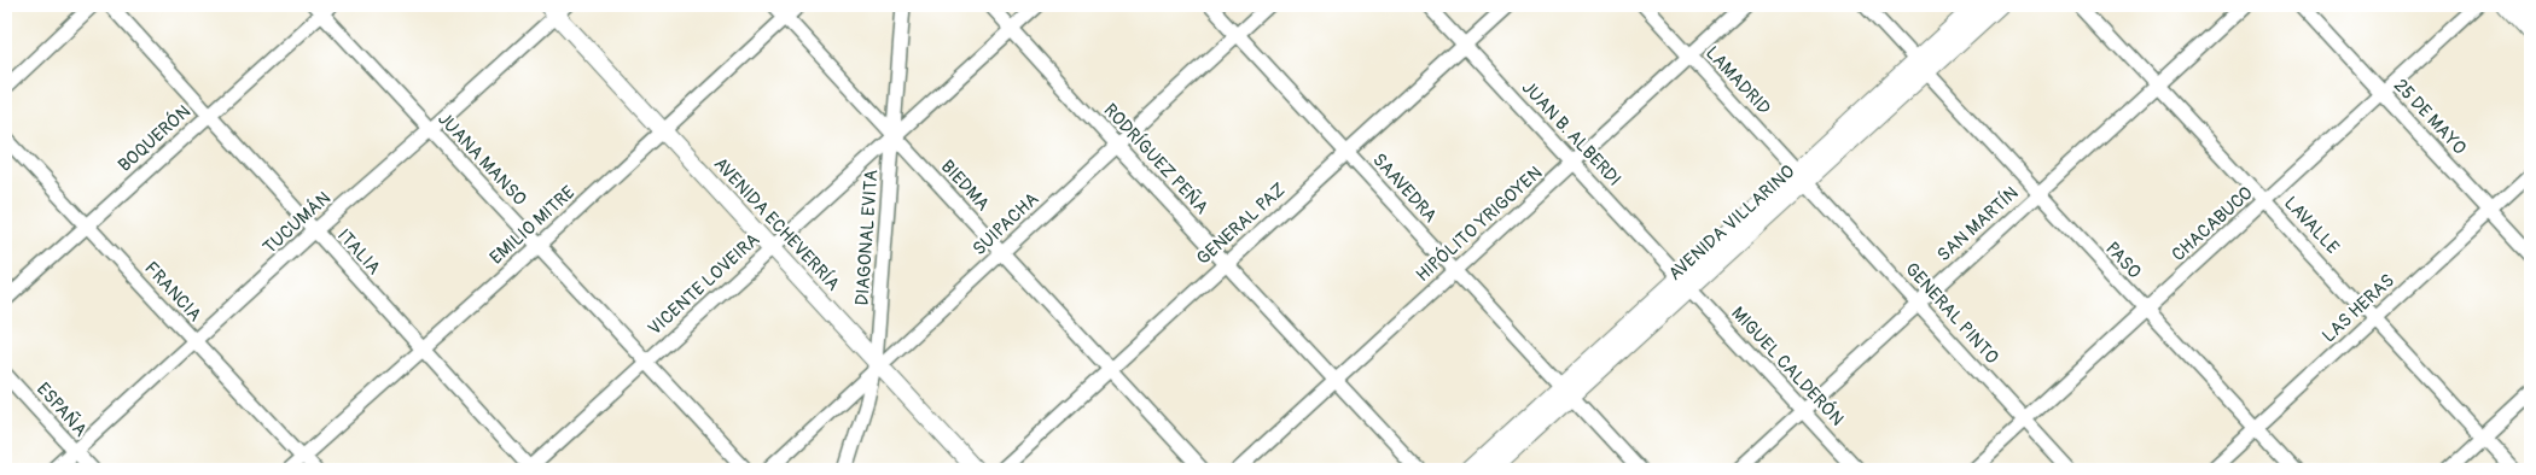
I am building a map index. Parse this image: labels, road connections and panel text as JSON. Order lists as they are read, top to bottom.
{
  "streets": {
    "main road": ["AVENIDA VILLARINO", "AVENIDA ECHEVERRÍA"],
    "street": [
      "LAMADRID",
      "25 DE MAYO",
      "JUAN B. ALBERDI",
      "BOQUERÓN",
      "JUANA MANSO",
      "RODRÍGUEZ PEÑA",
      "BIEDMA",
      "SAAVEDRA",
      "TUCUMÁN",
      "SUIPACHA",
      "GENERAL PAZ",
      "HIPÓLITO YRIGOYEN",
      "SAN MARTÍN",
      "CHACABUCO",
      "EMILIO MITRE",
      "LAVALLE",
      "DIAGONAL EVITA",
      "ITALIA",
      "PASO",
      "VICENTE LOVEIRA",
      "FRANCIA",
      "LAS HERAS",
      "GENERAL PINTO",
      "MIGUEL CALDERÓN",
      "ESPAÑA"
    ]
  },
  "crossings": [
    ["LAMADRID", "AVENIDA VILLARINO"],
    ["LAMADRID", "HIPÓLITO YRIGOYEN"],
    ["LAMADRID", "GENERAL PINTO"],
    ["25 DE MAYO", "CHACABUCO"],
    ["25 DE MAYO", "LAS HERAS"],
    ["JUAN B. ALBERDI", "AVENIDA VILLARINO"],
    ["JUAN B. ALBERDI", "GENERAL PAZ"],
    ["JUAN B. ALBERDI", "HIPÓLITO YRIGOYEN"],
    ["JUAN B. ALBERDI", "MIGUEL CALDERÓN"],
    ["BOQUERÓN", "JUANA MANSO"],
    ["BOQUERÓN", "ITALIA"],
    ["BOQUERÓN", "FRANCIA"],
    ["JUANA MANSO", "TUCUMÁN"],
    ["JUANA MANSO", "EMILIO MITRE"],
    ["JUANA MANSO", "VICENTE LOVEIRA"],
    ["RODRÍGUEZ PEÑA", "SUIPACHA"],
    ["RODRÍGUEZ PEÑA", "GENERAL PAZ"],
    ["RODRÍGUEZ PEÑA", "HIPÓLITO YRIGOYEN"],
    ["RODRÍGUEZ PEÑA", "VICENTE LOVEIRA"],
    ["BIEDMA", "SUIPACHA"],
    ["BIEDMA", "GENERAL PAZ"],
    ["BIEDMA", "EMILIO MITRE"],
    ["BIEDMA", "DIAGONAL EVITA"],
    ["BIEDMA", "VICENTE LOVEIRA"],
    ["SAAVEDRA", "AVENIDA VILLARINO"],
    ["SAAVEDRA", "SUIPACHA"],
    ["SAAVEDRA", "GENERAL PAZ"],
    ["SAAVEDRA", "HIPÓLITO YRIGOYEN"],
    ["TUCUMÁN", "AVENIDA ECHEVERRÍA"],
    ["TUCUMÁN", "ITALIA"],
    ["TUCUMÁN", "FRANCIA"],
    ["TUCUMÁN", "ESPAÑA"],
    ["AVENIDA VILLARINO", "PASO"],
    ["AVENIDA VILLARINO", "GENERAL PINTO"],
    ["AVENIDA VILLARINO", "MIGUEL CALDERÓN"],
    ["AVENIDA ECHEVERRÍA", "SUIPACHA"],
    ["AVENIDA ECHEVERRÍA", "EMILIO MITRE"],
    ["AVENIDA ECHEVERRÍA", "DIAGONAL EVITA"],
    ["AVENIDA ECHEVERRÍA", "VICENTE LOVEIRA"],
    ["SUIPACHA", "DIAGONAL EVITA"],
    ["SAN MARTÍN", "LAVALLE"],
    ["SAN MARTÍN", "PASO"],
    ["SAN MARTÍN", "GENERAL PINTO"],
    ["SAN MARTÍN", "MIGUEL CALDERÓN"],
    ["CHACABUCO", "LAVALLE"],
    ["CHACABUCO", "PASO"],
    ["CHACABUCO", "GENERAL PINTO"],
    ["EMILIO MITRE", "ITALIA"],
    ["EMILIO MITRE", "FRANCIA"],
    ["LAVALLE", "LAS HERAS"],
    ["DIAGONAL EVITA", "VICENTE LOVEIRA"],
    ["ITALIA", "VICENTE LOVEIRA"],
    ["PASO", "LAS HERAS"]
  ]
}
